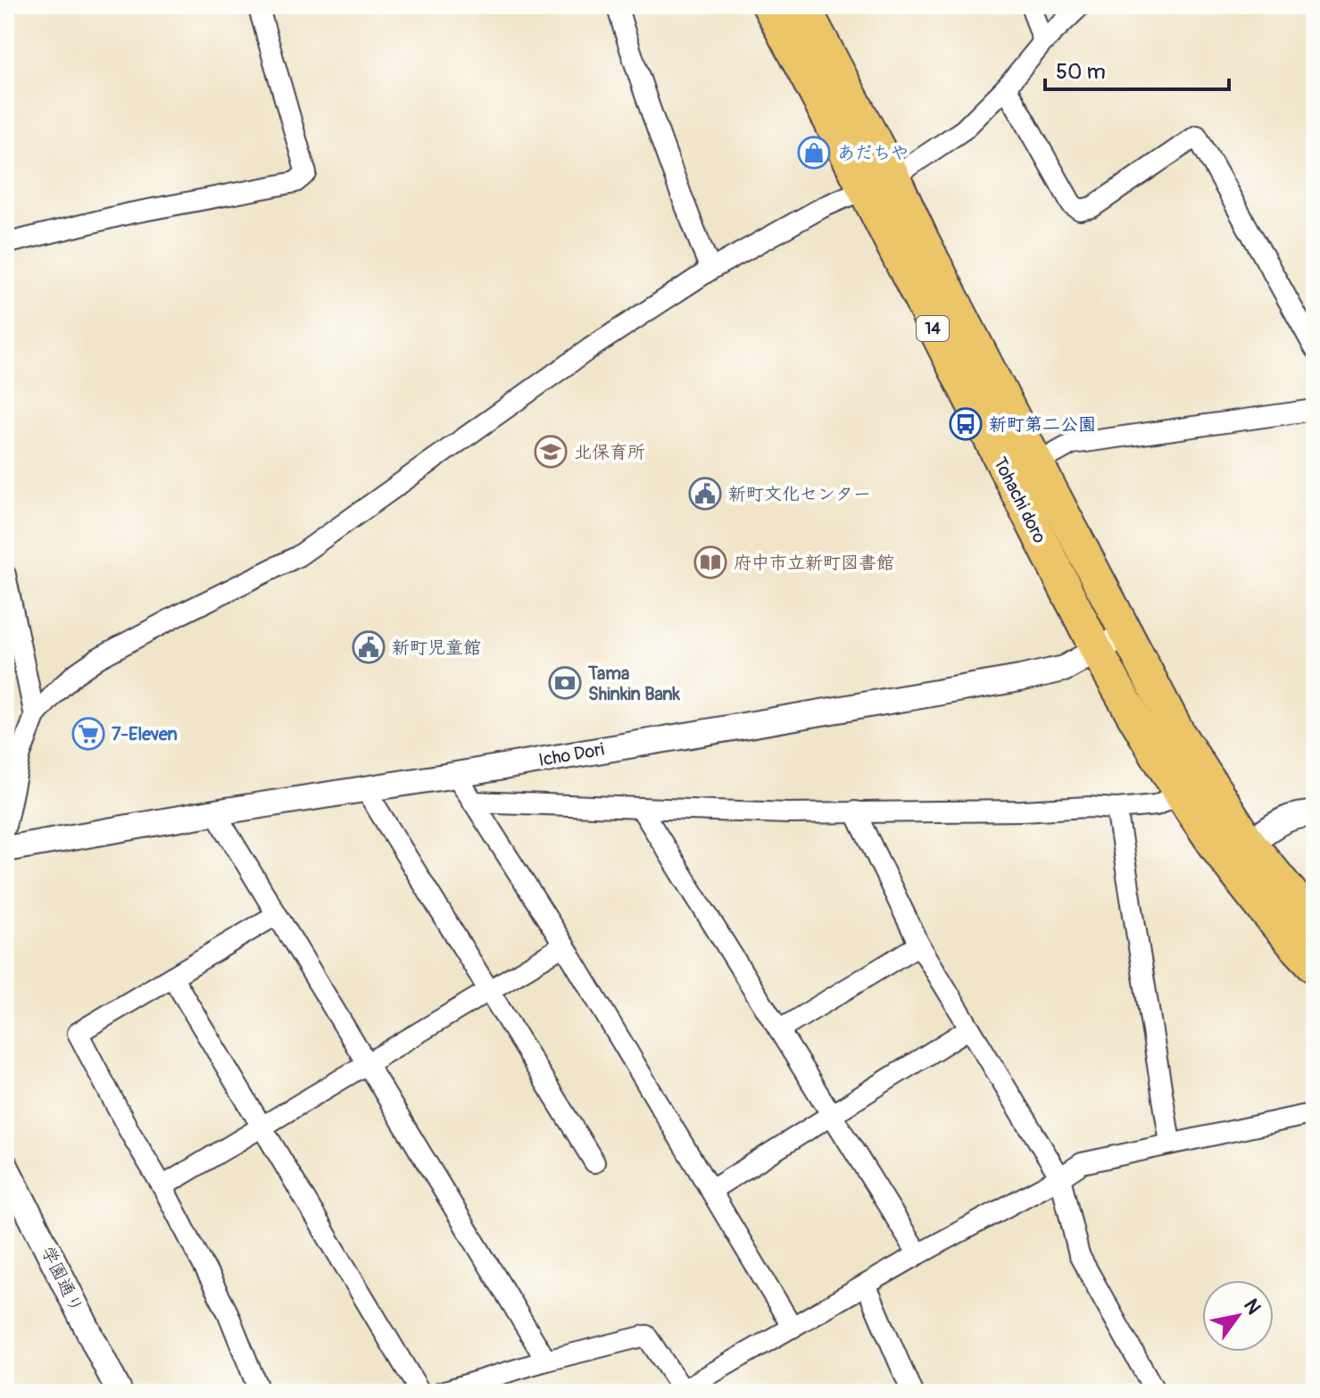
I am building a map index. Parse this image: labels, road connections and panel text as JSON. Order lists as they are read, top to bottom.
{
  "streets": {
    "main road": ["14", "Tohachi doro"],
    "street": ["Icho Dori", "学園通り"]
  },
  "crossings": [
    ["Tohachi doro", "Icho Dori"]
  ],
  "places": {
    "shop": ["あだちや"],
    "bus stop": ["新町第二公園"],
    "school or university": ["北保育所"],
    "public building": ["新町文化センター", "新町児童館"],
    "library": ["府中市立新町図書館"],
    "bank": ["Tama Shinkin Bank"],
    "supermarket": ["7-Eleven"]
  },
  "scale_bar": "50 m",
  "north": "top right"
}
